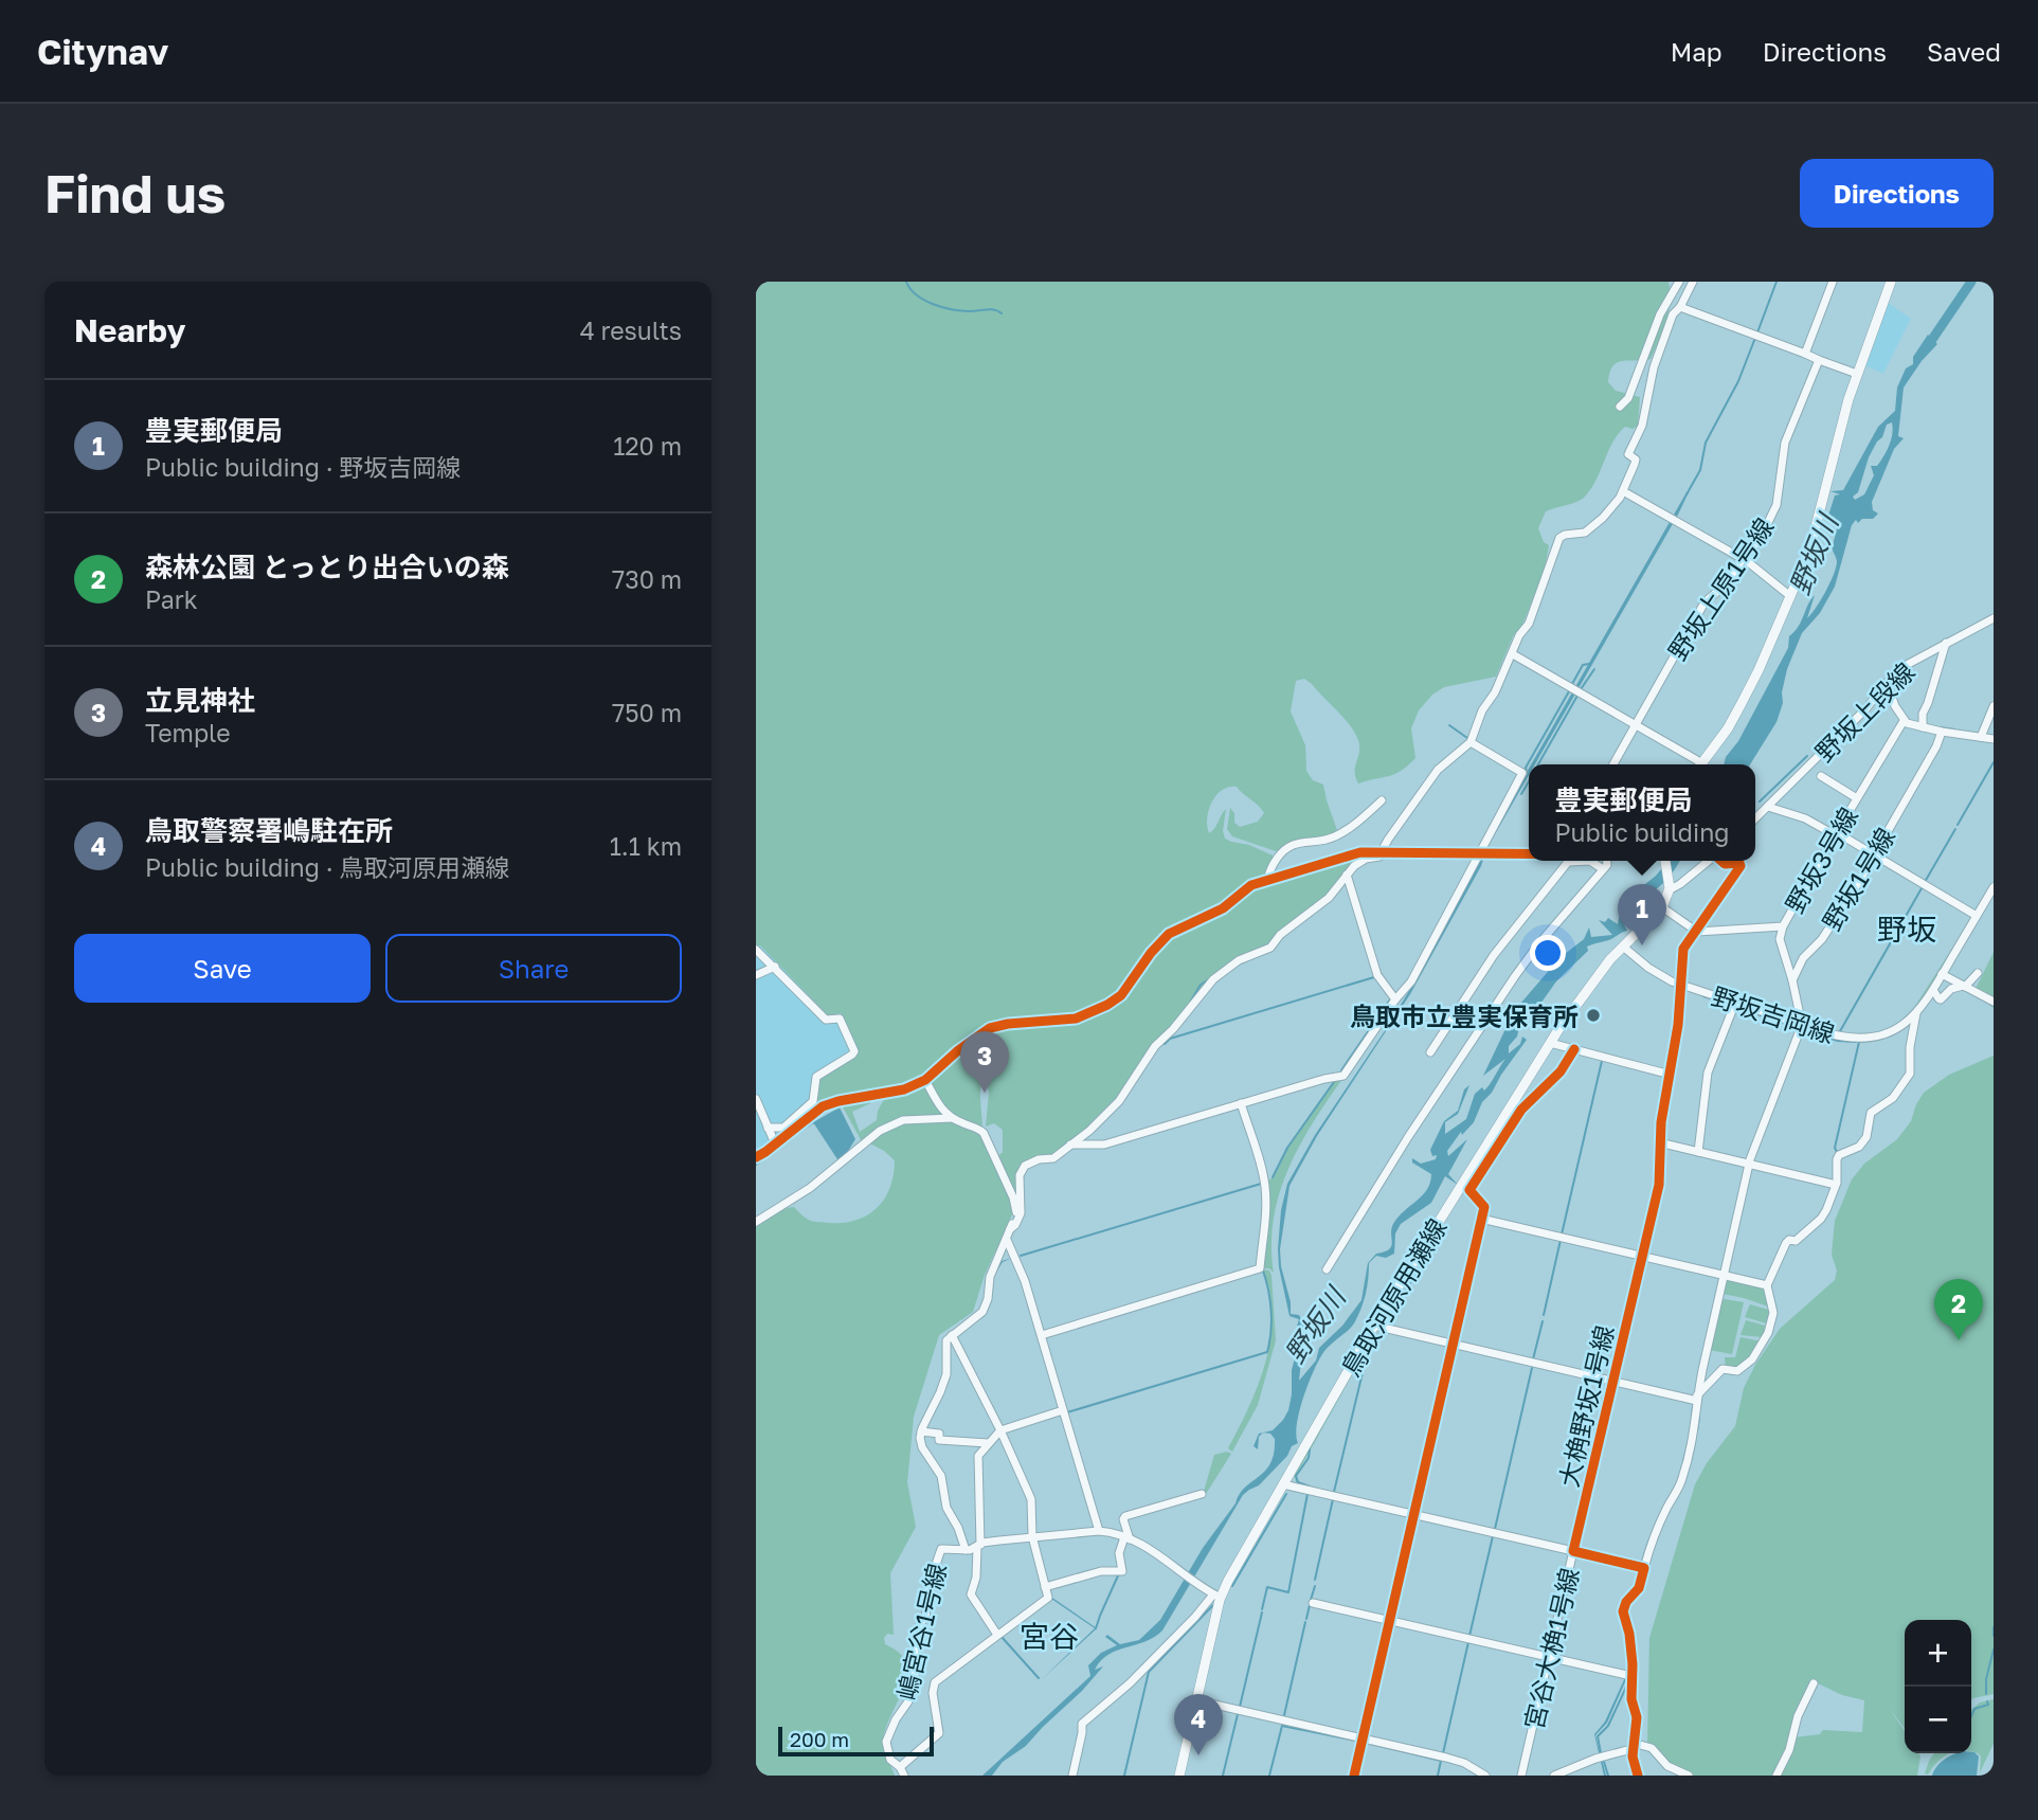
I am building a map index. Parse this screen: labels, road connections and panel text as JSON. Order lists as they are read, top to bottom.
{
  "streets": {
    "main road": ["鳥取河原用瀬線"],
    "street": [
      "野坂上原1号線",
      "野坂上段線",
      "野坂3号線",
      "野坂1号線",
      "野坂吉岡線",
      "大桷野坂1号線",
      "嶋宮谷1号線",
      "宮谷大桷1号線"
    ]
  },
  "crossings": [
    ["野坂3号線", "大桷野坂1号線"],
    ["野坂吉岡線", "鳥取河原用瀬線"],
    ["野坂吉岡線", "大桷野坂1号線"],
    ["鳥取河原用瀬線", "嶋宮谷1号線"],
    ["鳥取河原用瀬線", "宮谷大桷1号線"],
    ["大桷野坂1号線", "宮谷大桷1号線"]
  ],
  "districts": ["野坂", "宮谷"],
  "water": ["野坂川"],
  "places": ["鳥取市立豊実保育所"],
  "scale_bar": "200 m",
  "page": {
    "header": "Citynav",
    "nav": ["Map", "Directions", "Saved"],
    "buttons": [
      "Directions",
      ["Save", "Share"]
    ],
    "title": "Find us",
    "heading": ["Nearby", "4 results"],
    "list": [
      {
        "mark": "1",
        "name": "豊実郵便局",
        "note": "Public building · 野坂吉岡線",
        "value": "120 m"
      },
      {
        "mark": "2",
        "name": "森林公園 とっとり出合いの森",
        "note": "Park",
        "value": "730 m"
      },
      {
        "mark": "3",
        "name": "立見神社",
        "note": "Temple",
        "value": "750 m"
      },
      {
        "mark": "4",
        "name": "鳥取警察署嶋駐在所",
        "note": "Public building · 鳥取河原用瀬線",
        "value": "1.1 km"
      }
    ],
    "popup": ["豊実郵便局", "Public building"],
    "pins": [
      "1",
      "3",
      "2",
      "4"
    ],
    "map_buttons": ["+", "−"],
    "scale": "200 m"
  }
}
